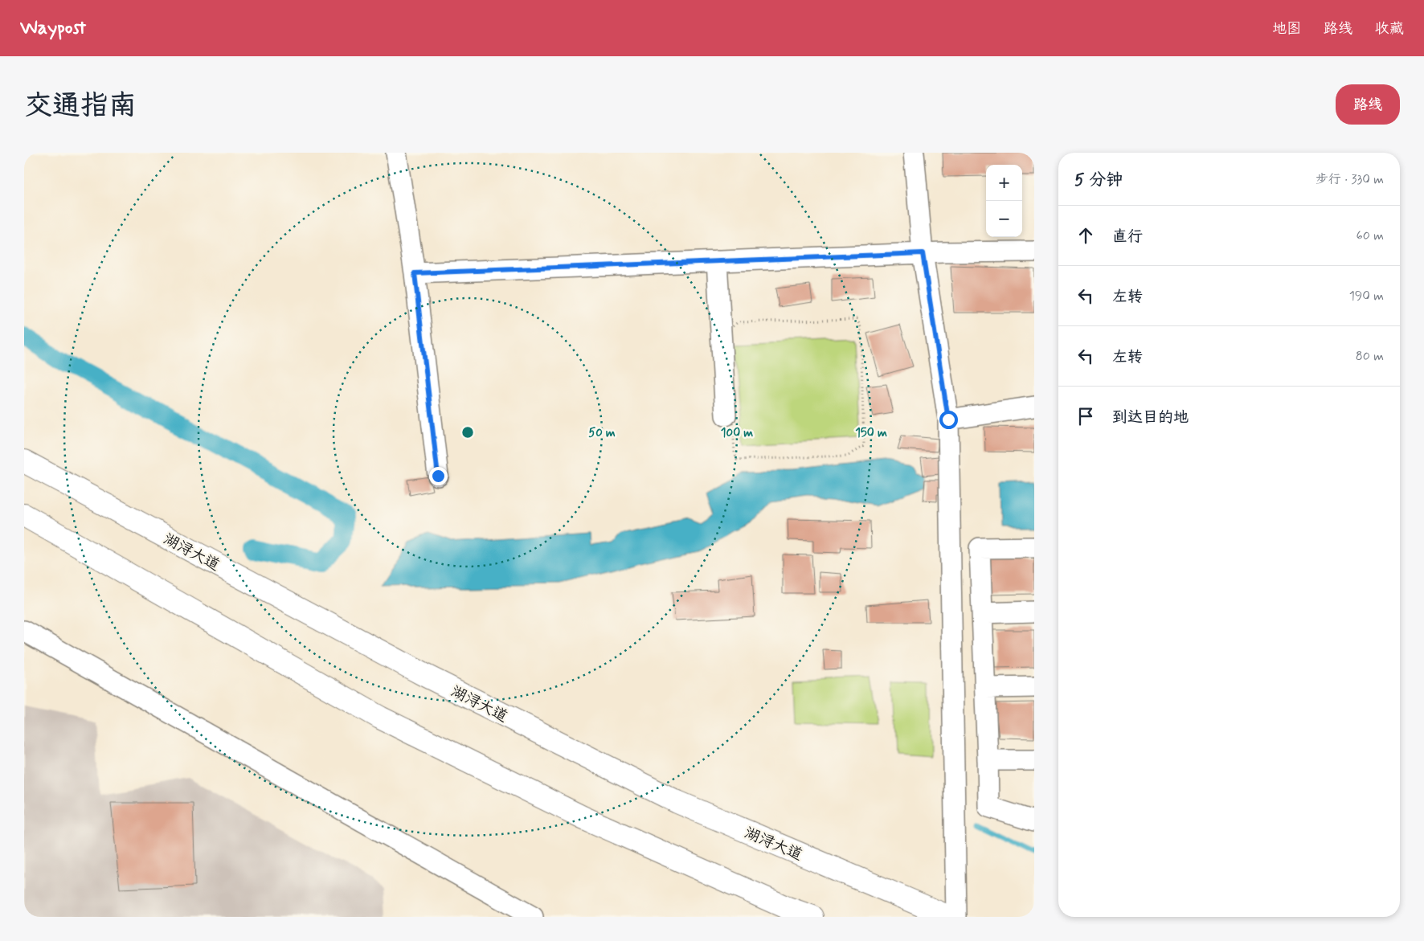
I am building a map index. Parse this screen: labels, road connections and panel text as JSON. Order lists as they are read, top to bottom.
{
  "streets": {
    "main road": ["湖浔大道"]
  },
  "page": {
    "header": "Waypost",
    "nav": ["地图", "路线", "收藏"],
    "buttons": "路线",
    "title": "交通指南",
    "heading": ["5 分钟", "步行 · 330 m"],
    "map_buttons": ["+", "−"],
    "list": [
      ["直行", "60 m"],
      ["左转", "190 m"],
      ["左转", "80 m"],
      "到达目的地"
    ]
  },
  "rings": ["50 m", "100 m", "150 m"]
}
